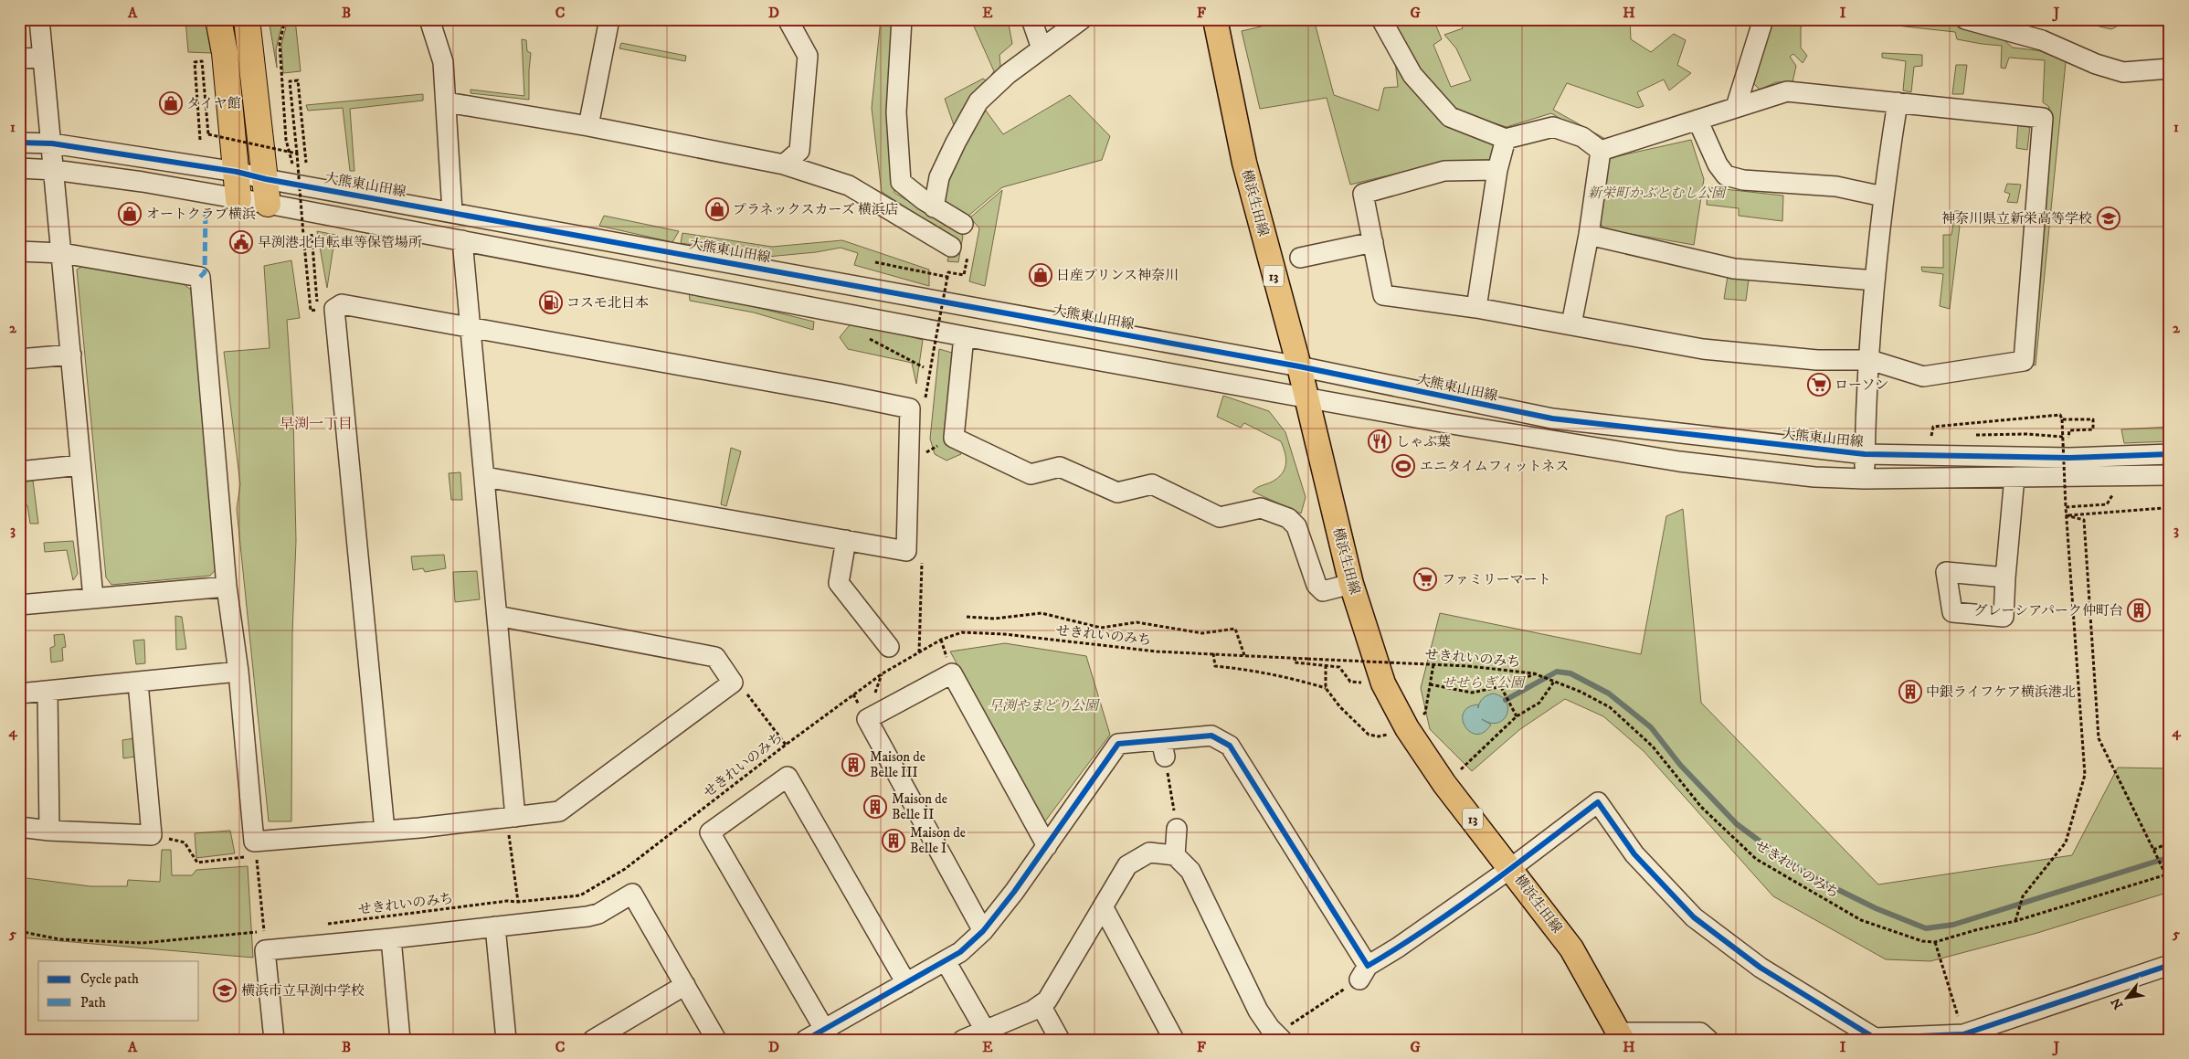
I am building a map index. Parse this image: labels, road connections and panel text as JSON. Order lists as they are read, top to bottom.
{
  "streets": {
    "main road": ["横浜生田線", "13"],
    "street": ["大熊東山田線"],
    "path": ["せきれいのみち"]
  },
  "crossings": [
    ["大熊東山田線", "横浜生田線"]
  ],
  "districts": ["早渕一丁目"],
  "parks": ["新栄町かぶとむし公園", "せせらぎ公園", "早渕やまどり公園"],
  "places": {
    "shop": [
      "タイヤ館",
      "プラネックスカーズ 横浜店",
      "オートクラブ横浜",
      "日産プリンス神奈川"
    ],
    "school or university": ["神奈川県立新栄高等学校", "横浜市立早渕中学校"],
    "public building": ["早渕港北自転車等保管場所"],
    "fuel station": ["コスモ北日本"],
    "supermarket": ["ローソン", "ファミリーマート"],
    "restaurant": ["しゃぶ葉"],
    "sports": ["エニタイムフィットネス"],
    "building": [
      "グレーシアパーク仲町台",
      "中銀ライフケア横浜港北",
      "Maison de Belle III",
      "Maison de Belle II",
      "Maison de Belle I"
    ]
  },
  "legend": ["Cycle path", "Path"],
  "north": "bottom left",
  "grid": {
    "columns": [
      "A",
      "B",
      "C",
      "D",
      "E",
      "F",
      "G",
      "H",
      "I",
      "J"
    ],
    "rows": [
      "1",
      "2",
      "3",
      "4",
      "5"
    ]
  }
}
